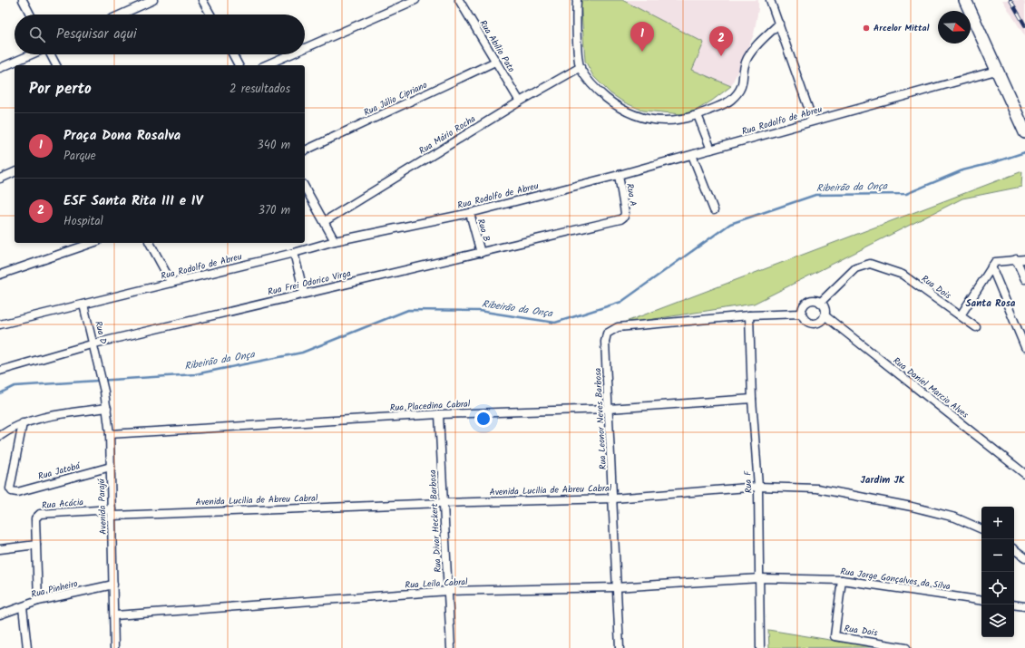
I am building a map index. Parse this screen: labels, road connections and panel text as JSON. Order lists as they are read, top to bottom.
{
  "streets": {
    "street": [
      "Rua Abílio Pato",
      "Rua Júlio Cipriano",
      "Rua Rodolfo de Abreu",
      "Rua Mário Rocha",
      "Rua A",
      "Rua B",
      "Rua Frei Odorico Virga",
      "Rua Dois",
      "Rua D",
      "Rua Daniel Marcio Alves",
      "Rua Placedina Cabral",
      "Rua Leonor Neves Barbosa",
      "Rua Jatobá",
      "Rua F",
      "Avenida Lucilia de Abreu Cabral",
      "Rua Acácia",
      "Avenida Parajú",
      "Rua Divar Heckert Barbosa",
      "Rua Jorge Gonçalves da Silva",
      "Rua Leila Cabral",
      "Rua Pinheiro"
    ]
  },
  "crossings": [
    ["Rua Abílio Pato", "Rua Júlio Cipriano"],
    ["Rua Abílio Pato", "Rua Mário Rocha"],
    ["Rua Rodolfo de Abreu", "Rua A"],
    ["Rua Rodolfo de Abreu", "Rua B"],
    ["Rua Rodolfo de Abreu", "Rua D"],
    ["Rua A", "Rua Frei Odorico Virga"],
    ["Rua B", "Rua Frei Odorico Virga"],
    ["Rua Frei Odorico Virga", "Rua D"],
    ["Rua Dois", "Rua Daniel Marcio Alves"],
    ["Rua Dois", "Rua Jorge Gonçalves da Silva"],
    ["Rua D", "Avenida Parajú"],
    ["Rua Placedina Cabral", "Rua Leonor Neves Barbosa"],
    ["Rua Placedina Cabral", "Rua F"],
    ["Rua Placedina Cabral", "Avenida Parajú"],
    ["Rua Placedina Cabral", "Rua Divar Heckert Barbosa"],
    ["Rua Leonor Neves Barbosa", "Rua F"],
    ["Rua Leonor Neves Barbosa", "Avenida Lucilia de Abreu Cabral"],
    ["Rua Leonor Neves Barbosa", "Rua Leila Cabral"],
    ["Rua Jatobá", "Avenida Parajú"],
    ["Rua F", "Avenida Lucilia de Abreu Cabral"],
    ["Rua F", "Rua Jorge Gonçalves da Silva"],
    ["Rua F", "Rua Leila Cabral"],
    ["Avenida Lucilia de Abreu Cabral", "Rua Acácia"],
    ["Avenida Lucilia de Abreu Cabral", "Avenida Parajú"],
    ["Avenida Lucilia de Abreu Cabral", "Rua Divar Heckert Barbosa"],
    ["Rua Acácia", "Avenida Parajú"],
    ["Avenida Parajú", "Rua Leila Cabral"],
    ["Avenida Parajú", "Rua Pinheiro"],
    ["Rua Divar Heckert Barbosa", "Rua Leila Cabral"],
    ["Rua Jorge Gonçalves da Silva", "Rua Leila Cabral"]
  ],
  "districts": ["Santa Rosa", "Jardim JK"],
  "water": ["Ribeirão da Onça"],
  "places": ["Arcelor Mittal"],
  "north": "right",
  "page": {
    "search": "Pesquisar aqui",
    "pins": ["1", "2"],
    "heading": ["Por perto", "2 resultados"],
    "list": [
      {
        "mark": "1",
        "name": "Praça Dona Rosalva",
        "note": "Parque",
        "value": "340 m"
      },
      {
        "mark": "2",
        "name": "ESF Santa Rita III e IV",
        "note": "Hospital",
        "value": "370 m"
      }
    ],
    "map_buttons": ["+", "−"]
  }
}
